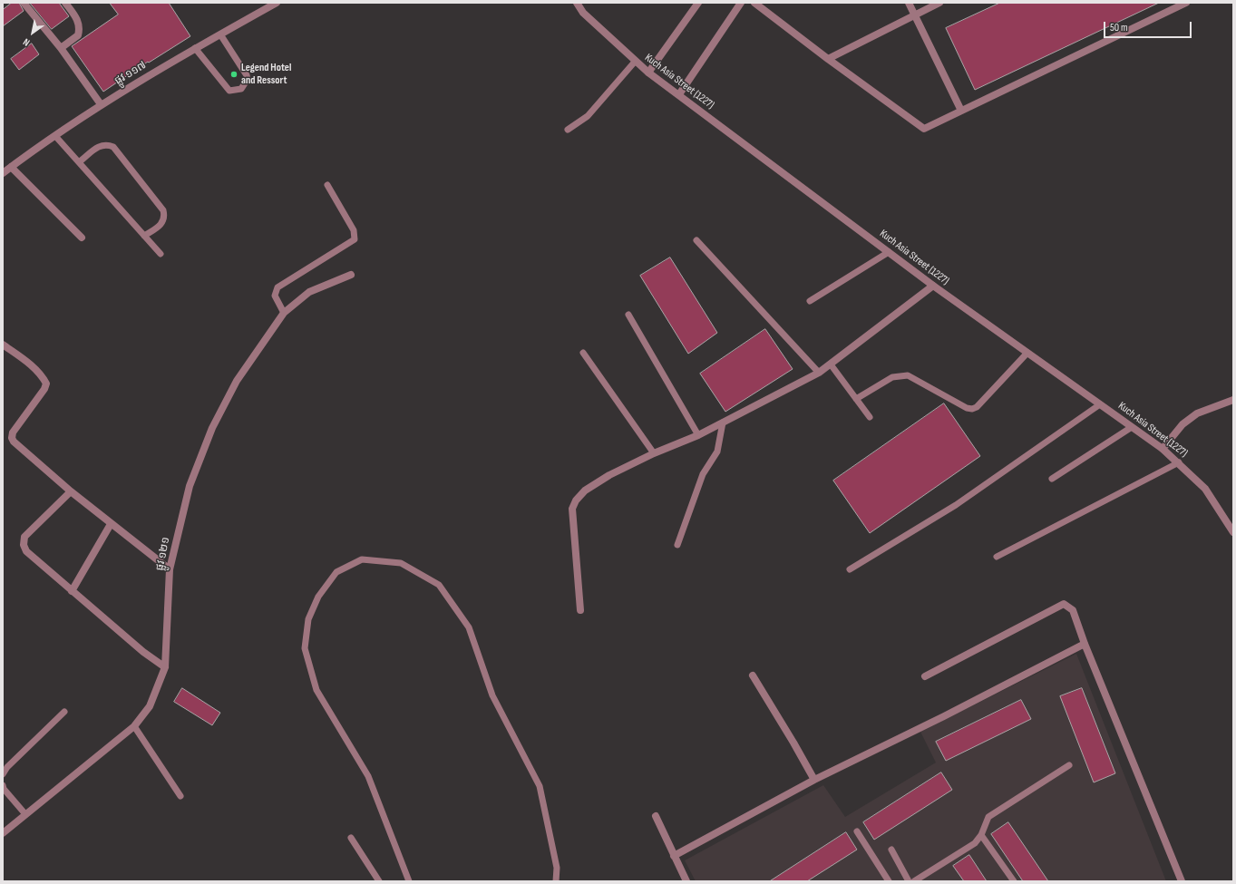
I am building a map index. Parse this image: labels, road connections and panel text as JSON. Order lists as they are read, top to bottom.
{
  "streets": {
    "street": ["ផ្លូវ ១១៧", "Kuch Asia Street (1227)", "ផ្លូវ ១២១"]
  },
  "places": ["Legend Hotel and Ressort"],
  "scale_bar": "50 m",
  "north": "bottom left"
}
